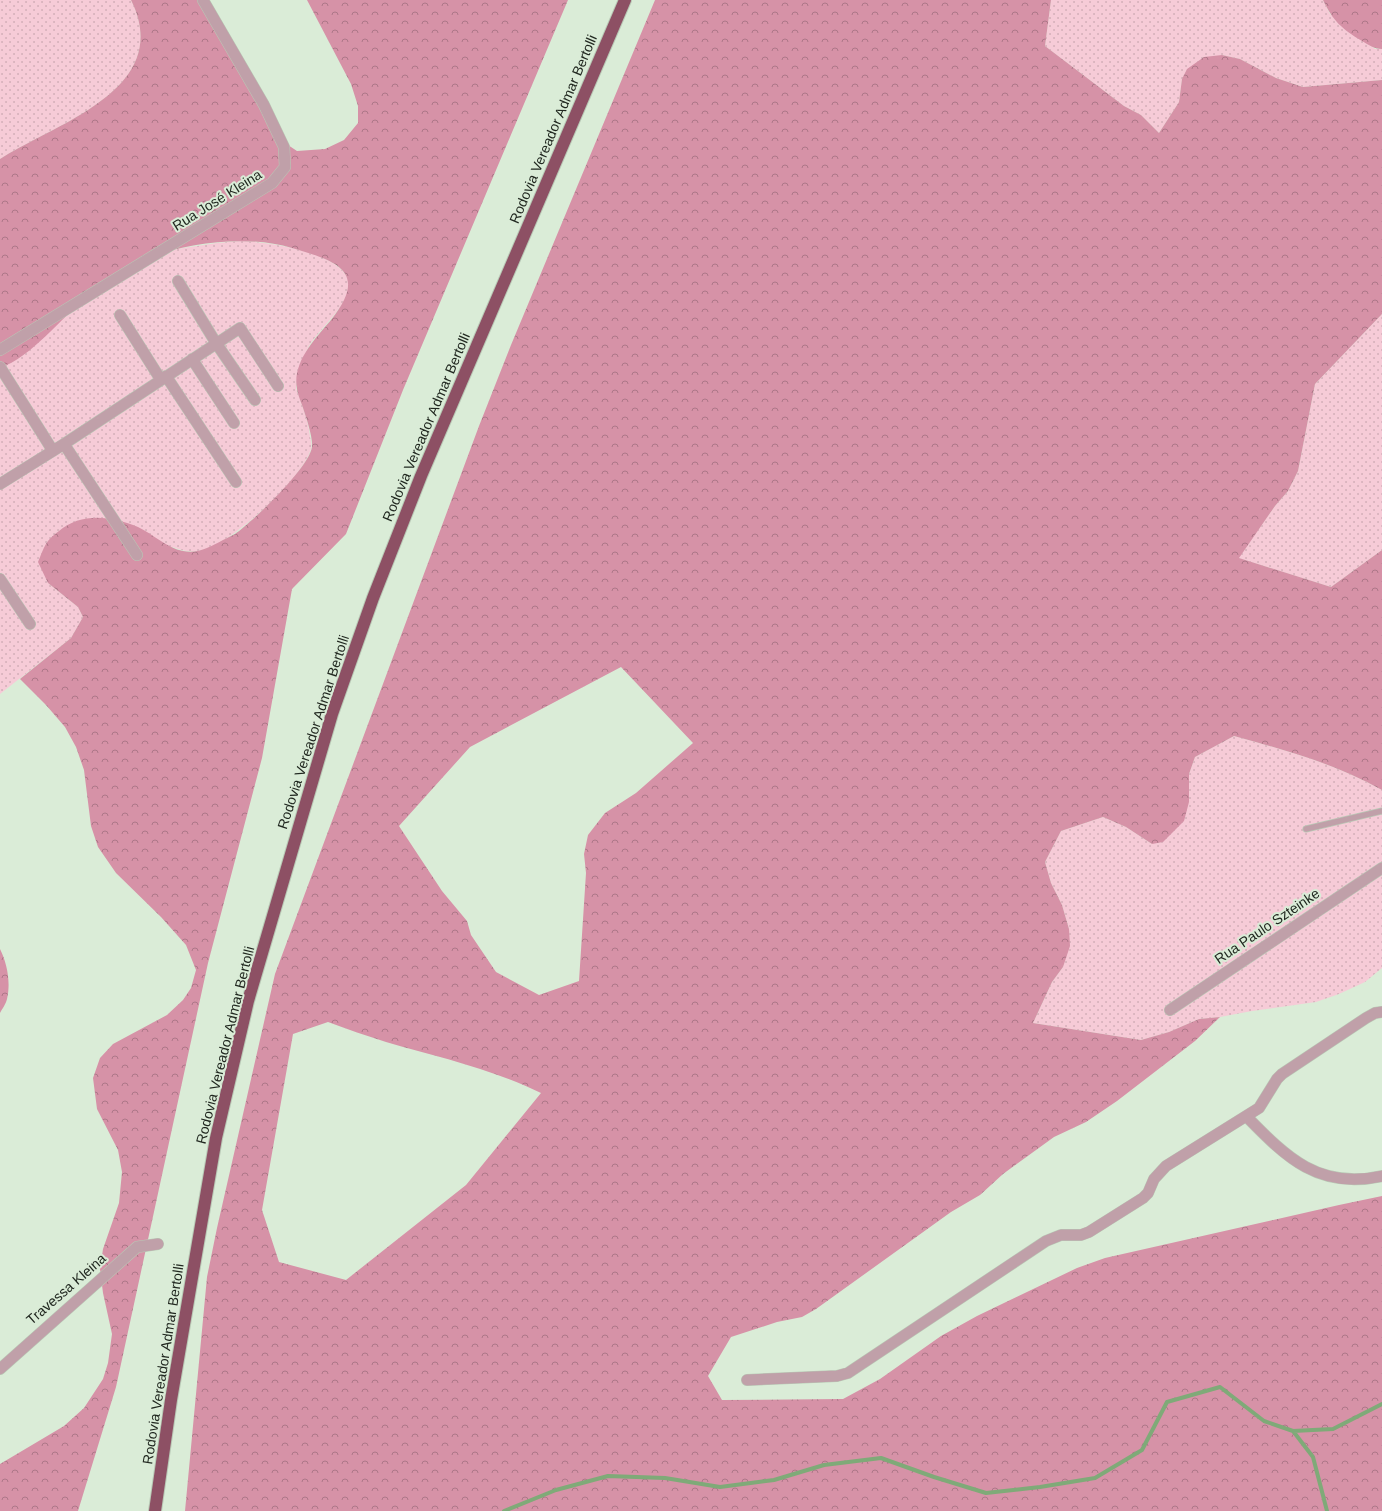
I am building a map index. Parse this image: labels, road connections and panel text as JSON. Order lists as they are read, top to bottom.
{
  "streets": {
    "highway": ["Rodovia Vereador Admar Bertolli"],
    "street": ["Rua José Kleina", "Rua Paulo Szteinke", "Travessa Kleina"]
  }
}
